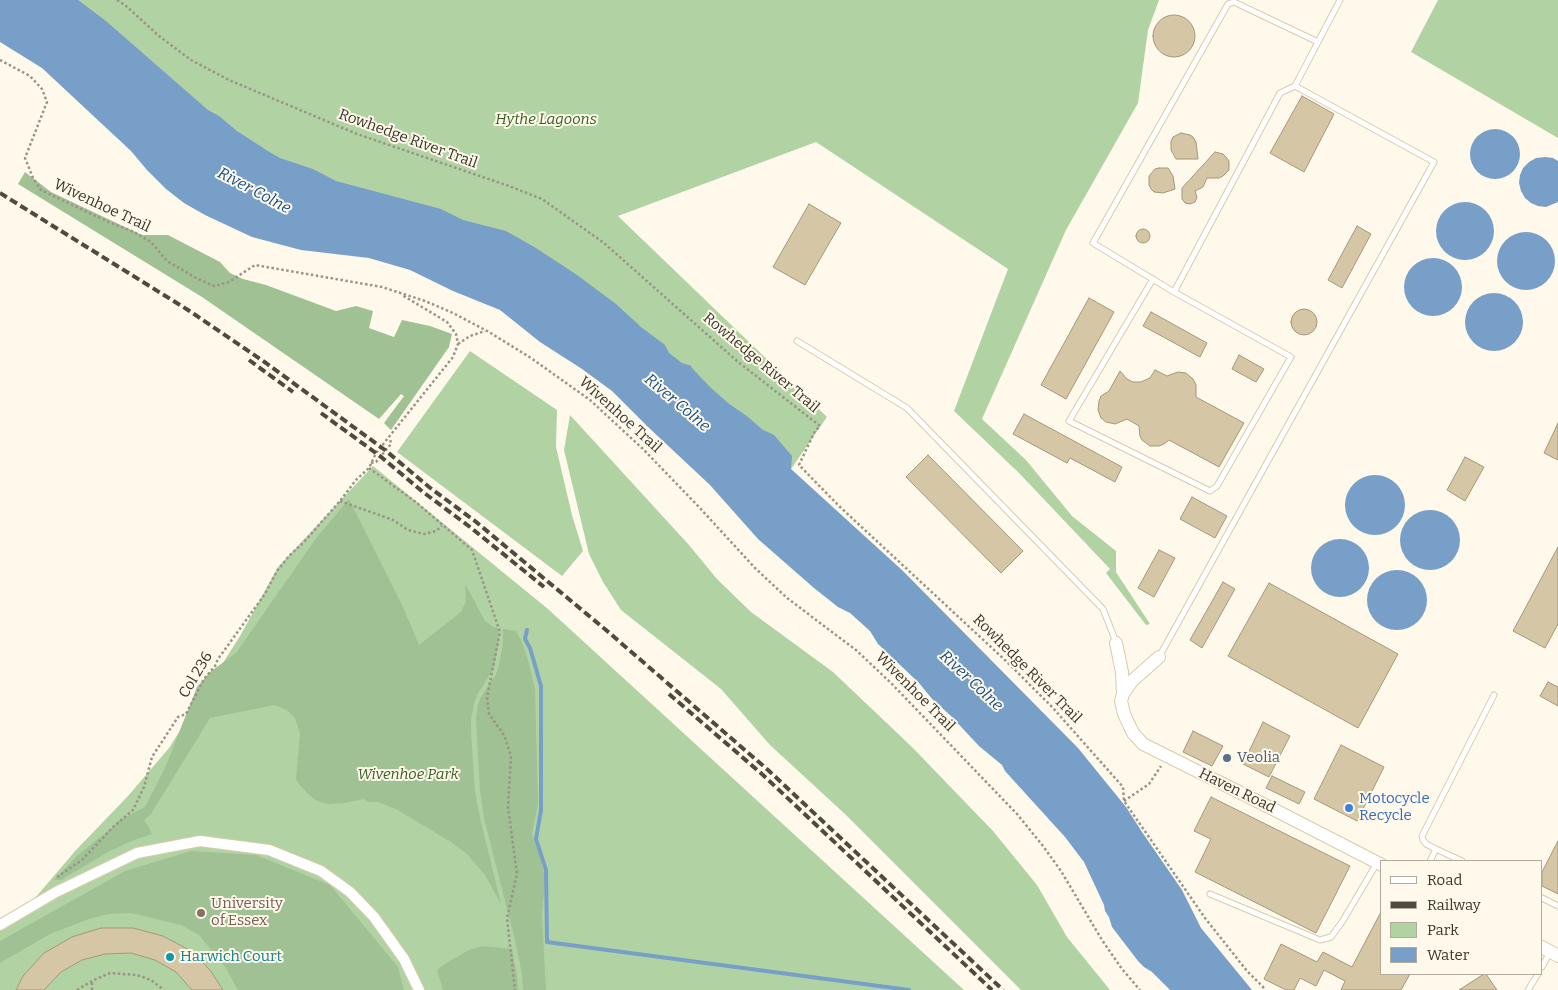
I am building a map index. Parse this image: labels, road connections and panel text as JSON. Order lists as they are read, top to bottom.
{
  "streets": {
    "street": ["Haven Road"],
    "path": ["Rowhedge River Trail", "Wivenhoe Trail", "Col 236"]
  },
  "water": ["River Colne"],
  "parks": ["Hythe Lagoons", "Wivenhoe Park"],
  "places": [
    "Veolia",
    "Motocycle Recycle",
    "University of Essex",
    "Harwich Court"
  ],
  "legend": [
    "Road",
    "Railway",
    "Park",
    "Water"
  ]
}
